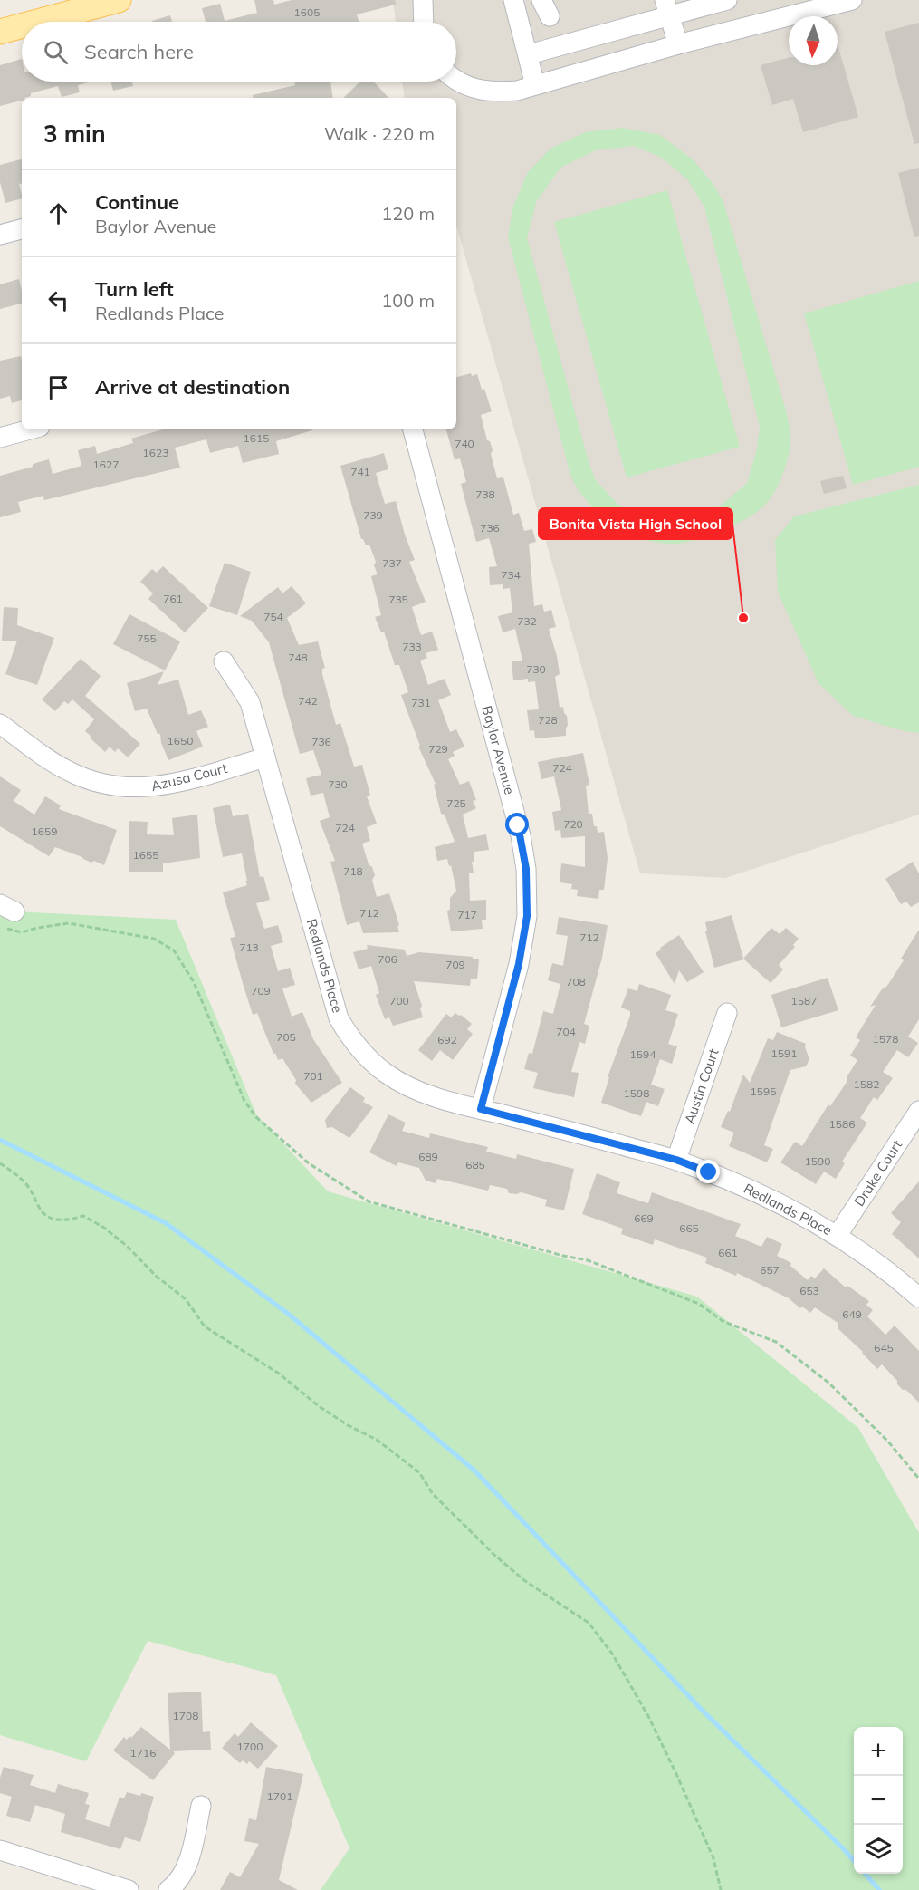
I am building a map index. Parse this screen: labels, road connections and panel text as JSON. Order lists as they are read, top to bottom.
{
  "streets": {
    "street": [
      "Baylor Avenue",
      "Azusa Court",
      "Redlands Place",
      "Austin Court",
      "Drake Court"
    ]
  },
  "crossings": [
    ["Baylor Avenue", "Redlands Place"],
    ["Azusa Court", "Redlands Place"],
    ["Redlands Place", "Austin Court"],
    ["Redlands Place", "Drake Court"]
  ],
  "places": ["Bonita Vista High School"],
  "house_numbers": [
    "1605",
    "1615",
    "740",
    "1623",
    "1627",
    "741",
    "738",
    "739",
    "736",
    "737",
    "734",
    "761",
    "735",
    "754",
    "732",
    "755",
    "733",
    "748",
    "730",
    "742",
    "731",
    "728",
    "1650",
    "736",
    "729",
    "724",
    "730",
    "725",
    "720",
    "724",
    "1659",
    "1655",
    "718",
    "712",
    "717",
    "712",
    "713",
    "706",
    "709",
    "708",
    "709",
    "700",
    "1587",
    "704",
    "705",
    "1578",
    "692",
    "1591",
    "1594",
    "701",
    "1582",
    "1595",
    "1598",
    "1586",
    "689",
    "1590",
    "685",
    "669",
    "665",
    "661",
    "657",
    "653",
    "649",
    "645",
    "1708",
    "1700",
    "1716",
    "1701"
  ],
  "north": "bottom",
  "page": {
    "search": "Search here",
    "heading": ["3 min", "Walk · 220 m"],
    "list": [
      ["Continue", "Baylor Avenue", "120 m"],
      ["Turn left", "Redlands Place", "100 m"],
      "Arrive at destination"
    ],
    "map_buttons": ["+", "−"]
  }
}
